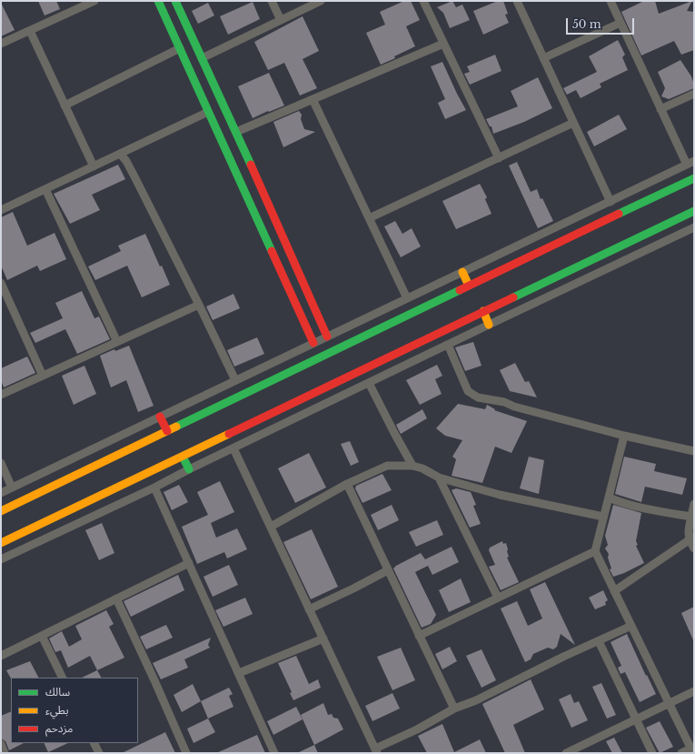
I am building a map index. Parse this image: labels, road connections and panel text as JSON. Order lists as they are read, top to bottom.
{
  "legend": ["سالك", "بطيء", "مزدحم"],
  "scale_bar": "50 m"
}
